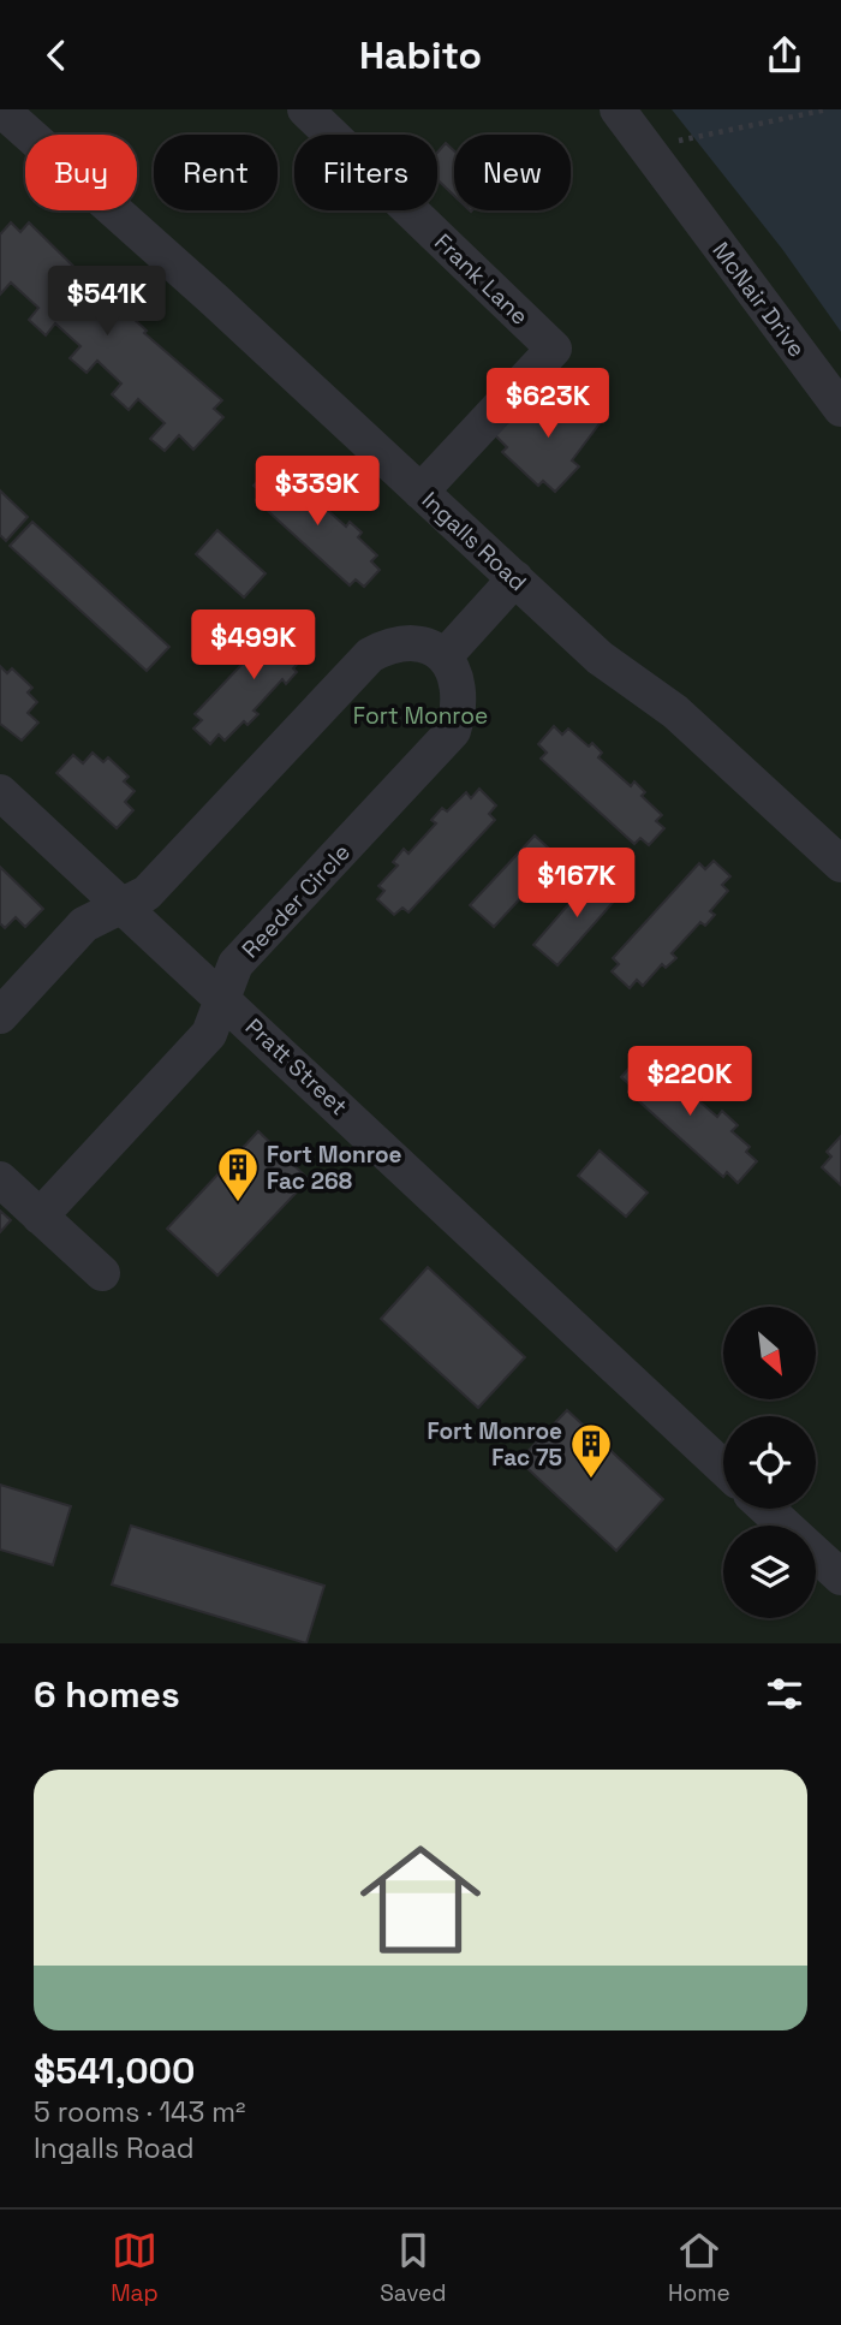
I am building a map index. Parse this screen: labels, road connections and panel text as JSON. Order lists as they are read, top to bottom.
{
  "streets": {
    "street": [
      "Frank Lane",
      "McNair Drive",
      "Ingalls Road",
      "Reeder Circle",
      "Pratt Street"
    ]
  },
  "crossings": [
    ["Frank Lane", "Ingalls Road"],
    ["Reeder Circle", "Pratt Street"]
  ],
  "parks": ["Fort Monroe"],
  "places": {
    "building": ["Fort Monroe Fac 268", "Fort Monroe Fac 75"]
  },
  "north": "bottom right",
  "page": {
    "header": "Habito",
    "chip": [
      "Buy",
      "Rent",
      "Filters",
      "New"
    ],
    "price": [
      "$541K",
      "$623K",
      "$339K",
      "$499K",
      "$167K",
      "$220K"
    ],
    "heading": "6 homes",
    "list": [
      {
        "name": "$541,000",
        "note": "5 rooms · 143 m² · Ingalls Road"
      }
    ],
    "tabs": ["Map", "Saved", "Home"]
  }
}
